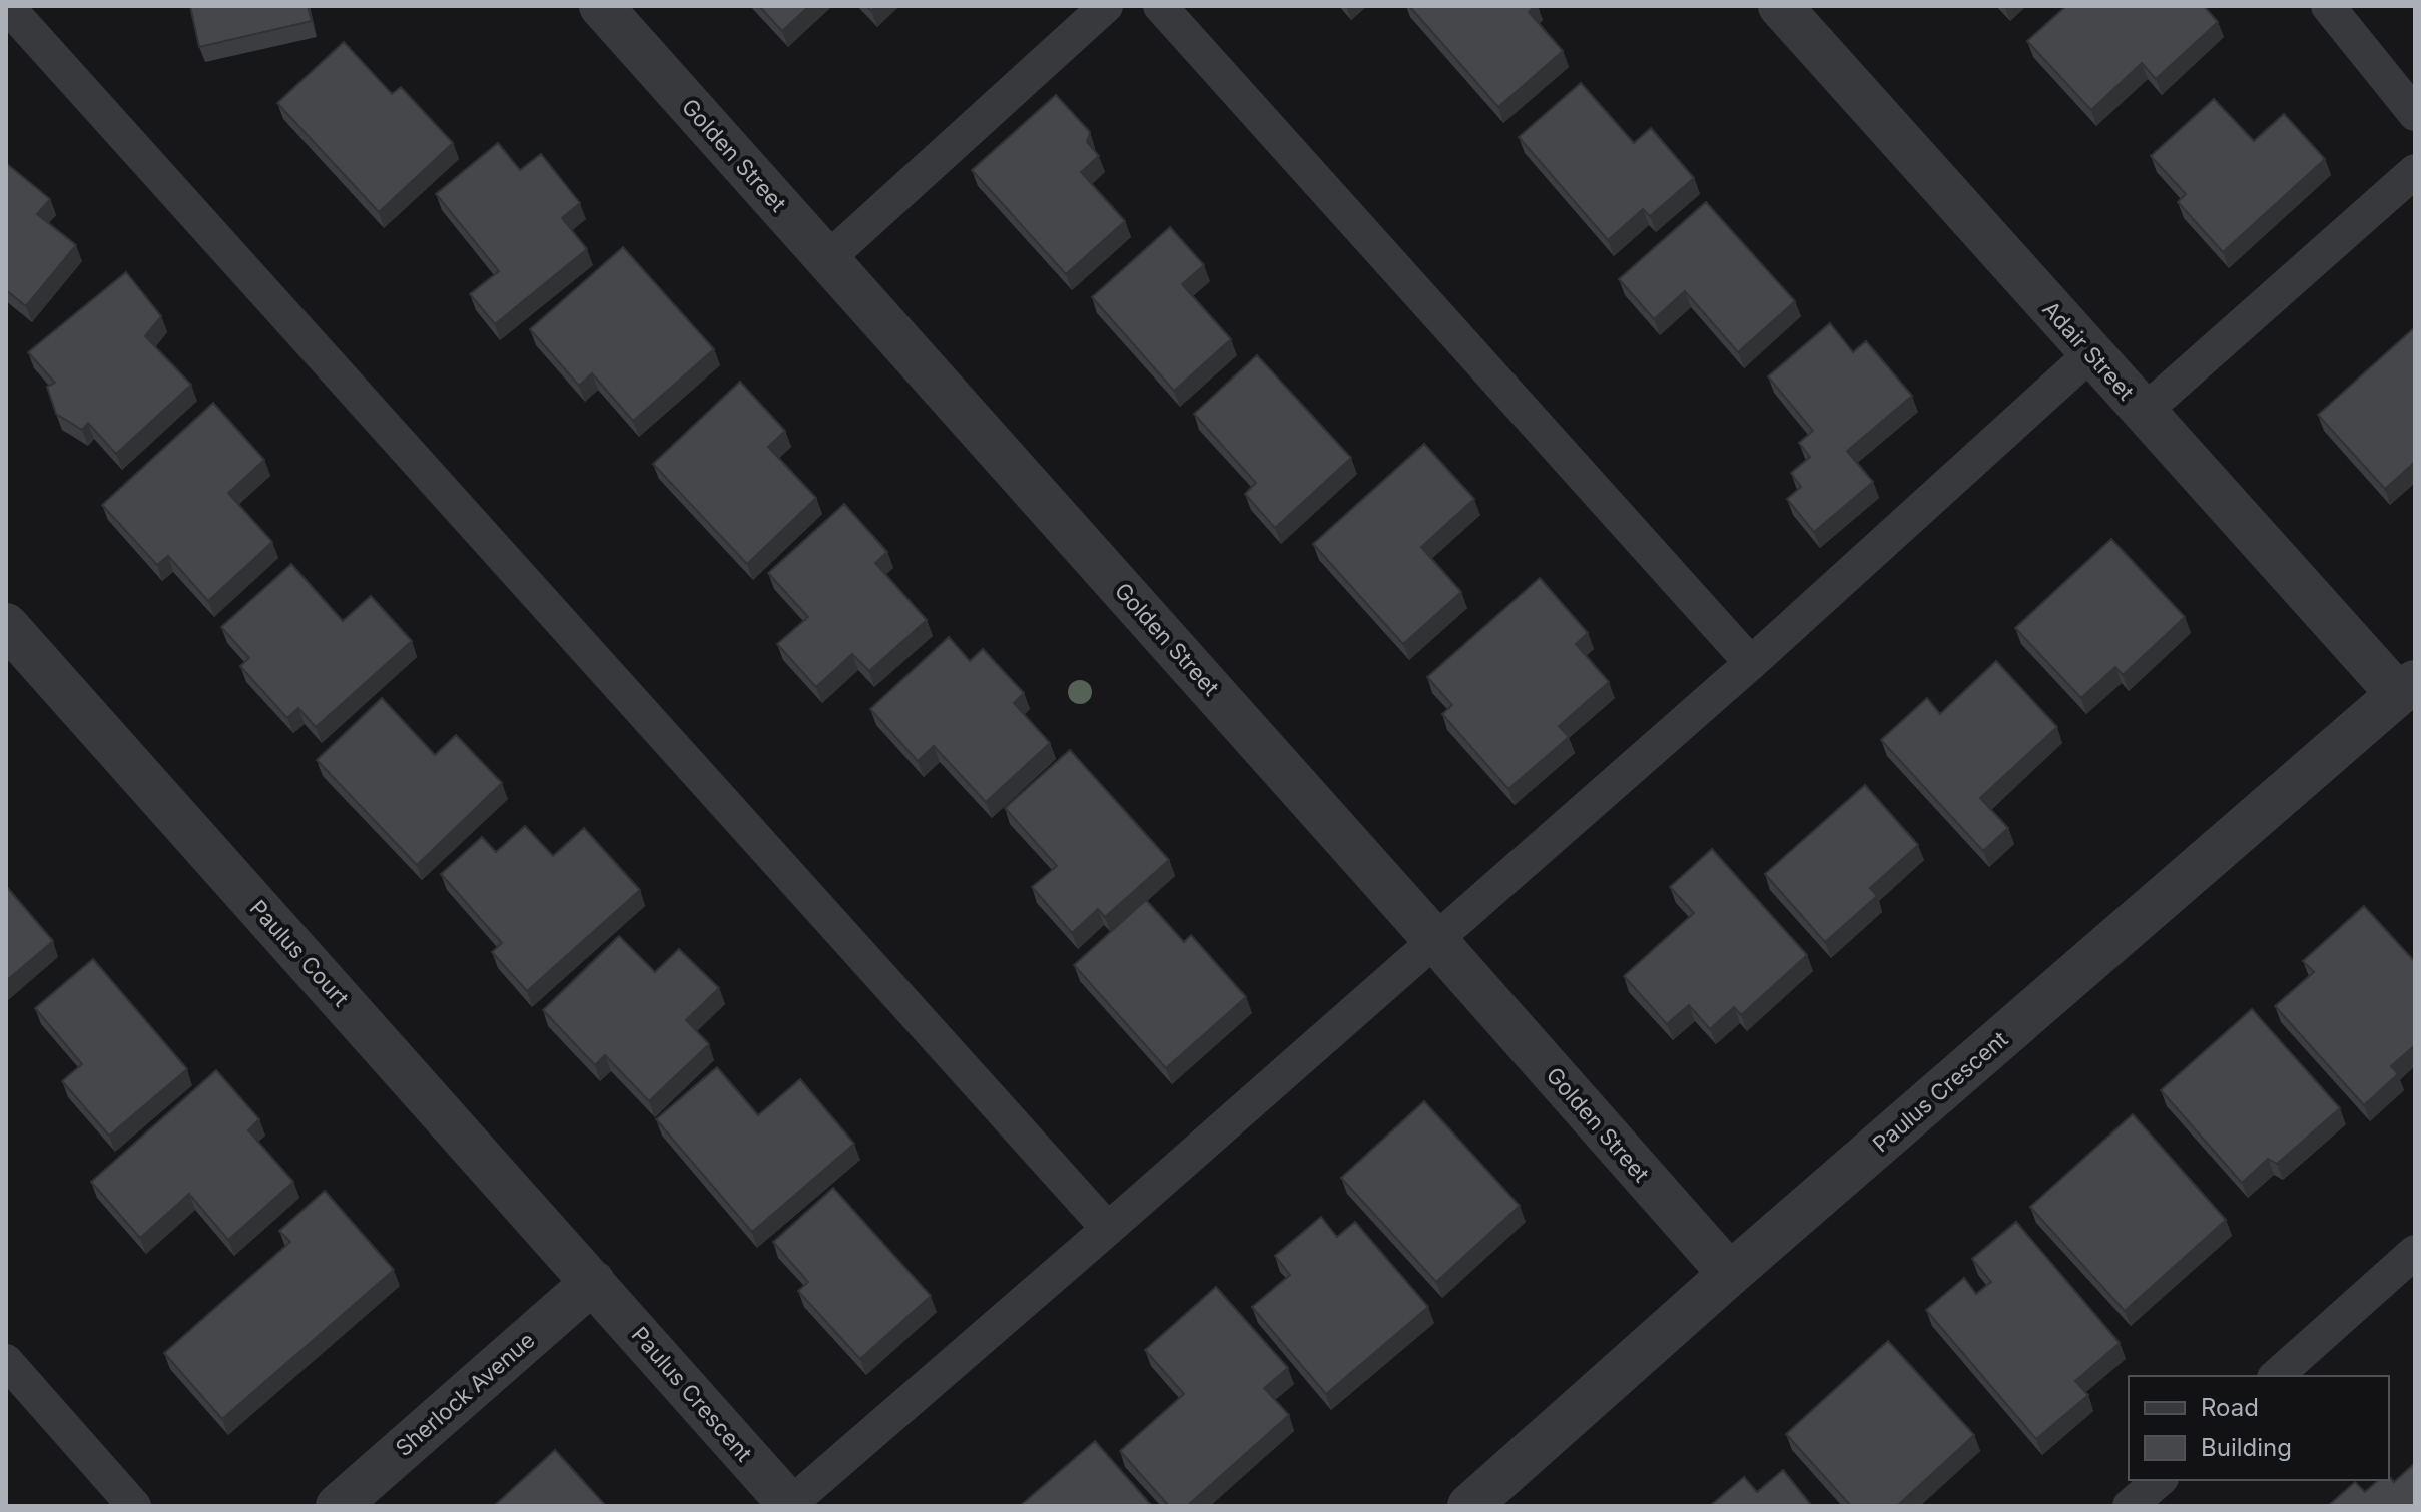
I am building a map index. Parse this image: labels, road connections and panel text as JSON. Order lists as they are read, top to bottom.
{
  "streets": {
    "street": [
      "Golden Street",
      "Adair Street",
      "Paulus Court",
      "Paulus Crescent",
      "Sherlock Avenue"
    ]
  },
  "crossings": [
    ["Golden Street", "Paulus Crescent"],
    ["Adair Street", "Paulus Crescent"],
    ["Paulus Court", "Paulus Crescent"],
    ["Paulus Court", "Sherlock Avenue"],
    ["Paulus Crescent", "Sherlock Avenue"]
  ],
  "legend": ["Road", "Building"]
}
